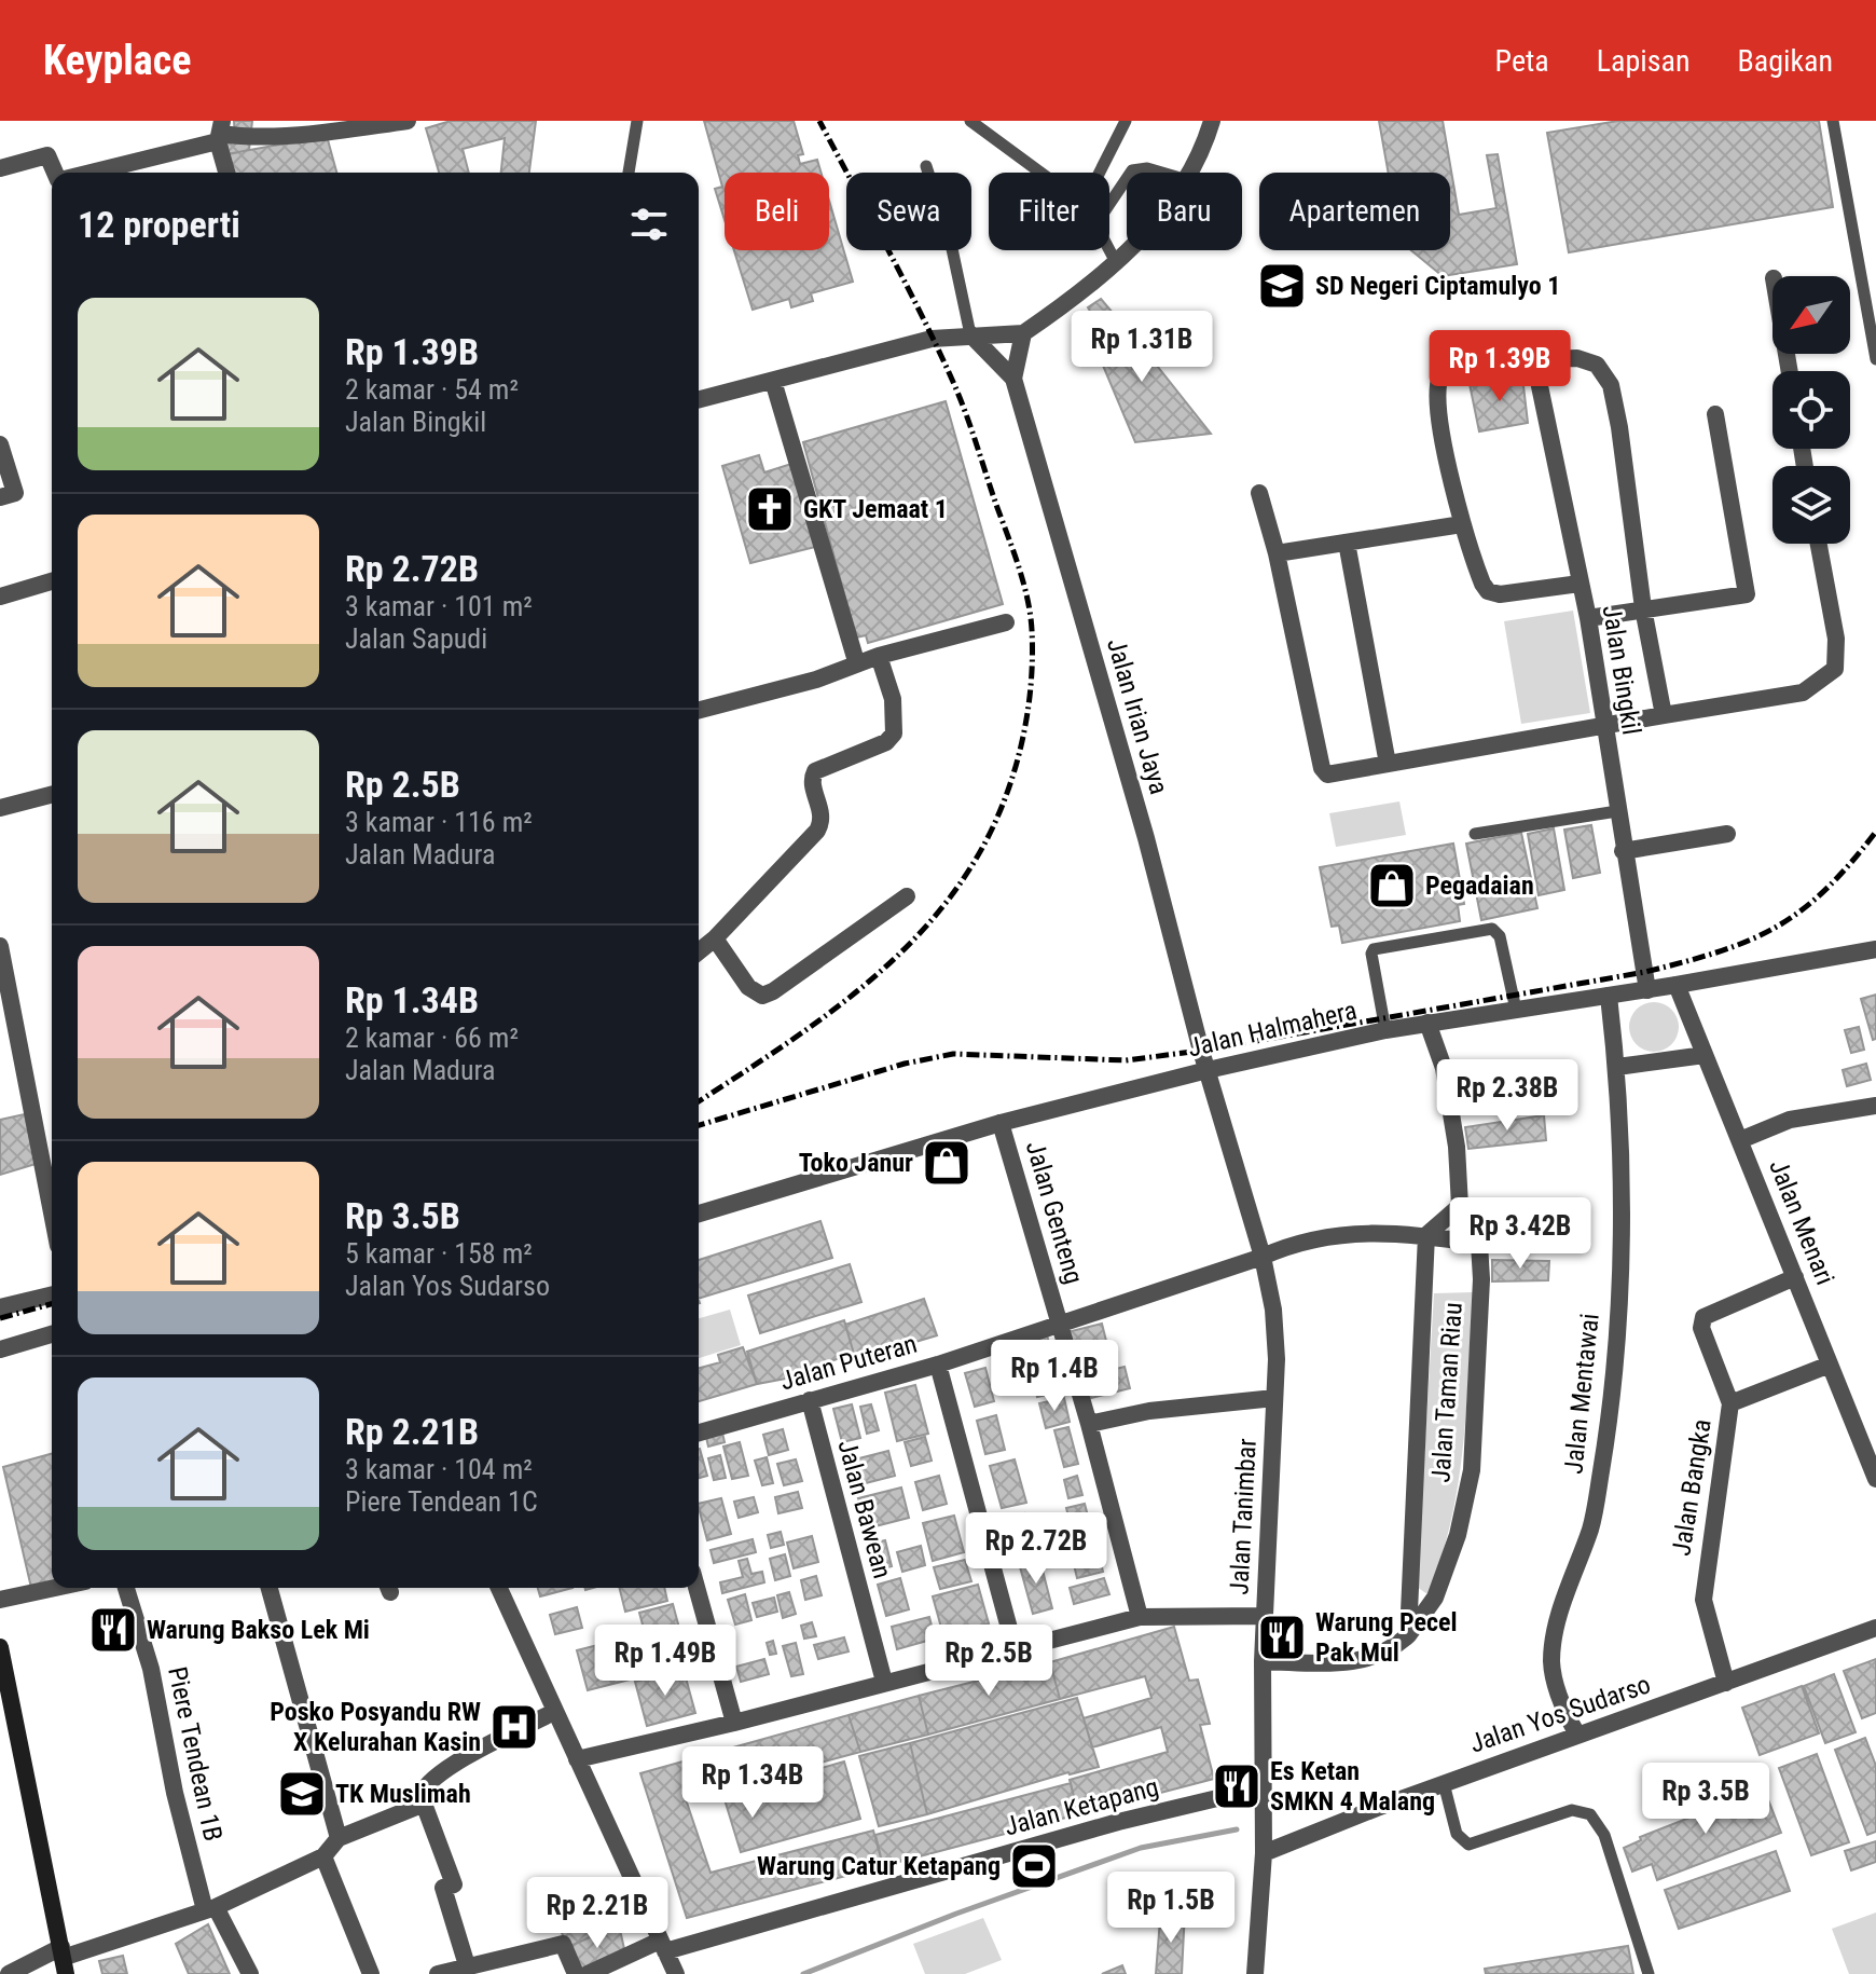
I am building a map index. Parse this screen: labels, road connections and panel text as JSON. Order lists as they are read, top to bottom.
{
  "streets": {
    "street": [
      "Jalan Bingkil",
      "Jalan Irian Jaya",
      "Jalan Halmahera",
      "Jalan Genteng",
      "Jalan Menari",
      "Jalan Puteran",
      "Jalan Taman Riau",
      "Jalan Mentawai",
      "Jalan Bangka",
      "Jalan Bawean",
      "Jalan Tanimbar",
      "Jalan Yos Sudarso",
      "Piere Tendean 1B",
      "Jalan Ketapang"
    ]
  },
  "crossings": [
    ["Jalan Bingkil", "Jalan Halmahera"],
    ["Jalan Irian Jaya", "Jalan Halmahera"],
    ["Jalan Irian Jaya", "Jalan Tanimbar"],
    ["Jalan Halmahera", "Jalan Genteng"],
    ["Jalan Halmahera", "Jalan Menari"],
    ["Jalan Halmahera", "Jalan Taman Riau"],
    ["Jalan Halmahera", "Jalan Mentawai"],
    ["Jalan Halmahera", "Jalan Tanimbar"],
    ["Jalan Genteng", "Jalan Puteran"],
    ["Jalan Menari", "Jalan Bangka"],
    ["Jalan Puteran", "Jalan Taman Riau"],
    ["Jalan Puteran", "Jalan Bawean"],
    ["Jalan Puteran", "Jalan Tanimbar"],
    ["Jalan Taman Riau", "Jalan Tanimbar"],
    ["Jalan Mentawai", "Jalan Yos Sudarso"],
    ["Jalan Bangka", "Jalan Yos Sudarso"],
    ["Jalan Tanimbar", "Jalan Yos Sudarso"],
    ["Jalan Tanimbar", "Jalan Ketapang"]
  ],
  "places": {
    "school or university": ["SD Negeri Ciptamulyo 1", "TK Muslimah"],
    "church": ["GKT Jemaat 1"],
    "shop": ["Pegadaian", "Toko Janur"],
    "restaurant": ["Warung Bakso Lek Mi", "Warung Pecel Pak Mul", "Es Ketan SMKN 4 Malang"],
    "hospital": ["Posko Posyandu RW X Kelurahan Kasin"],
    "sports": ["Warung Catur Ketapang"]
  },
  "north": "bottom left",
  "page": {
    "header": "Keyplace",
    "nav": ["Peta", "Lapisan", "Bagikan"],
    "chip": [
      "Beli",
      "Sewa",
      "Filter",
      "Baru",
      "Apartemen"
    ],
    "heading": "12 properti",
    "list": [
      {
        "name": "Rp 1.39B",
        "note": "2 kamar · 54 m² · Jalan Bingkil"
      },
      {
        "name": "Rp 2.72B",
        "note": "3 kamar · 101 m² · Jalan Sapudi"
      },
      {
        "name": "Rp 2.5B",
        "note": "3 kamar · 116 m² · Jalan Madura"
      },
      {
        "name": "Rp 1.34B",
        "note": "2 kamar · 66 m² · Jalan Madura"
      },
      {
        "name": "Rp 3.5B",
        "note": "5 kamar · 158 m² · Jalan Yos Sudarso"
      },
      {
        "name": "Rp 2.21B",
        "note": "3 kamar · 104 m² · Piere Tendean 1C"
      }
    ],
    "price": [
      "Rp 1.31B",
      "Rp 1.39B",
      "Rp 2.38B",
      "Rp 3.42B",
      "Rp 1.4B",
      "Rp 2.72B",
      "Rp 1.49B",
      "Rp 2.5B",
      "Rp 1.34B",
      "Rp 3.5B",
      "Rp 1.5B",
      "Rp 2.21B"
    ]
  }
}
